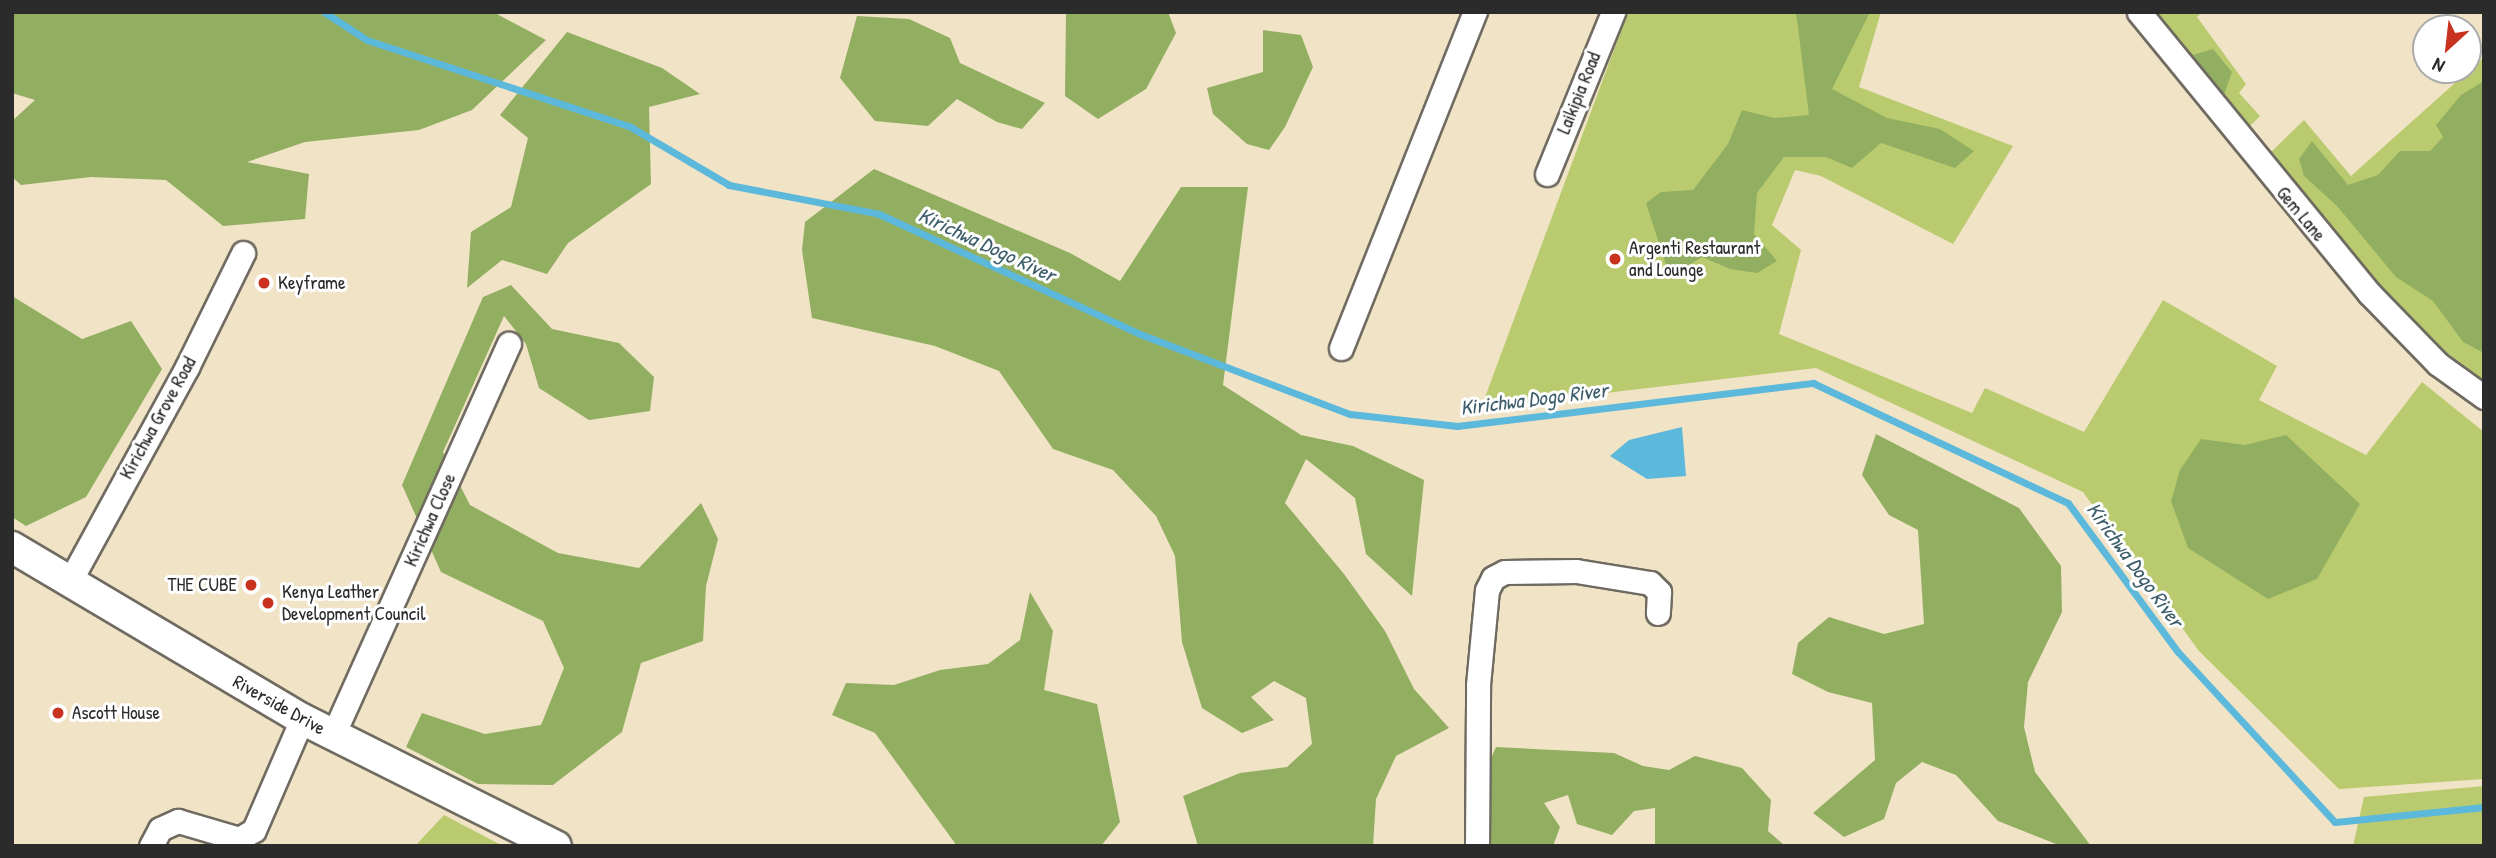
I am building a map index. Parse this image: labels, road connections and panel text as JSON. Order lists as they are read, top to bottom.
{
  "streets": {
    "street": [
      "Laikipia Road",
      "Gem Lane",
      "Kirichwa Grove Road",
      "Kirichwa Close",
      "Riverside Drive"
    ]
  },
  "crossings": [
    ["Kirichwa Grove Road", "Riverside Drive"],
    ["Kirichwa Close", "Riverside Drive"]
  ],
  "water": ["Kirichwa Dogo River"],
  "places": [
    "Argenti Restaurant and Lounge",
    "Keyframe",
    "THE CUBE",
    "Kenya Leather Development Council",
    "Ascott House"
  ],
  "north": "bottom left"
}
